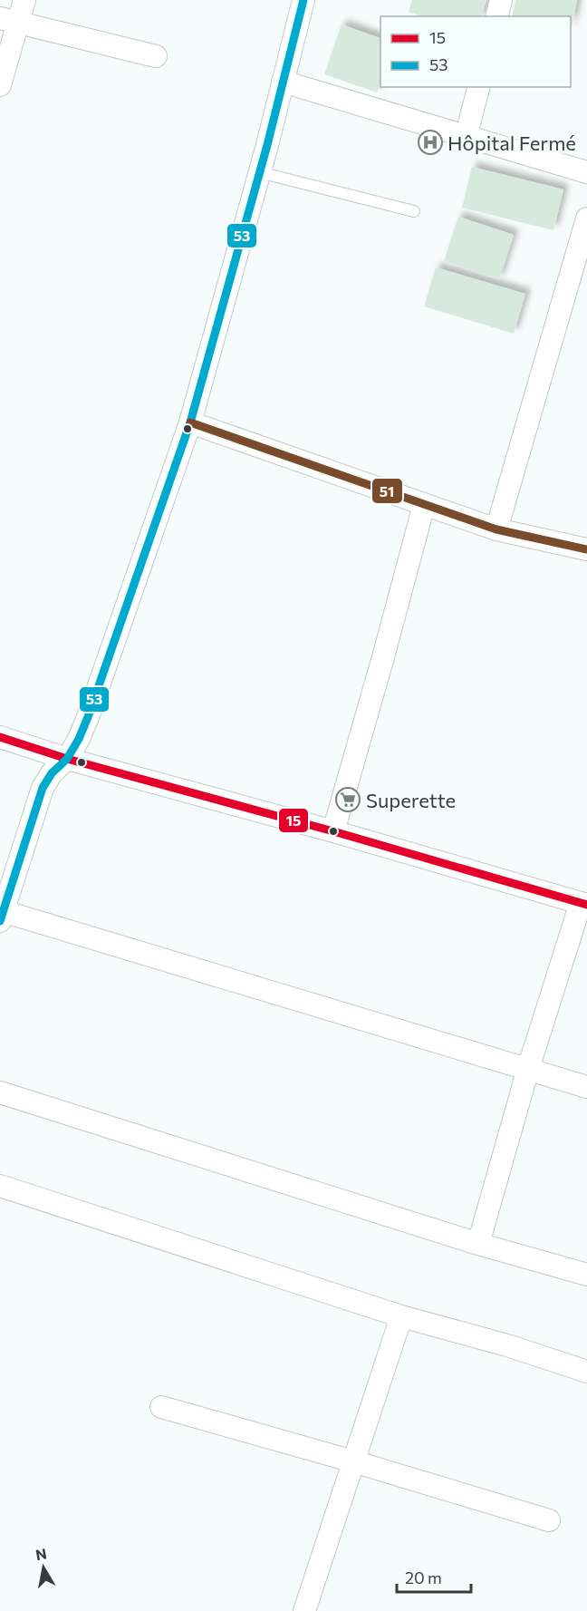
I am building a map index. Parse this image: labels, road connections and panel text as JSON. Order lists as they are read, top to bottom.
{
  "places": {
    "hospital": ["Hôpital Fermé"],
    "supermarket": ["Superette"]
  },
  "lines": ["transit line 53", "transit line 51", "transit line 15"],
  "legend": ["15", "53"],
  "scale_bar": "20 m",
  "north": "top"
}
